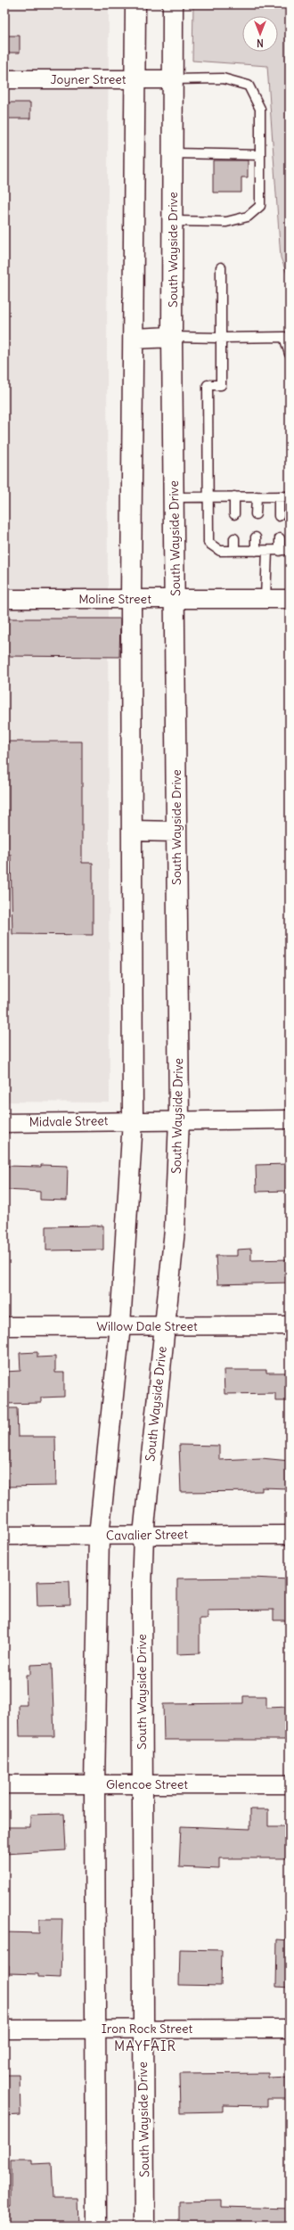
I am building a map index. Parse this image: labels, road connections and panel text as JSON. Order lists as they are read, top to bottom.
{
  "streets": {
    "main road": ["South Wayside Drive"],
    "street": [
      "Joyner Street",
      "Moline Street",
      "Midvale Street",
      "Willow Dale Street",
      "Cavalier Street",
      "Glencoe Street",
      "Iron Rock Street"
    ]
  },
  "crossings": [
    ["Joyner Street", "South Wayside Drive"],
    ["South Wayside Drive", "Moline Street"],
    ["South Wayside Drive", "Midvale Street"],
    ["South Wayside Drive", "Willow Dale Street"],
    ["South Wayside Drive", "Cavalier Street"],
    ["South Wayside Drive", "Glencoe Street"],
    ["South Wayside Drive", "Iron Rock Street"]
  ],
  "districts": ["MAYFAIR"],
  "north": "bottom"
}
